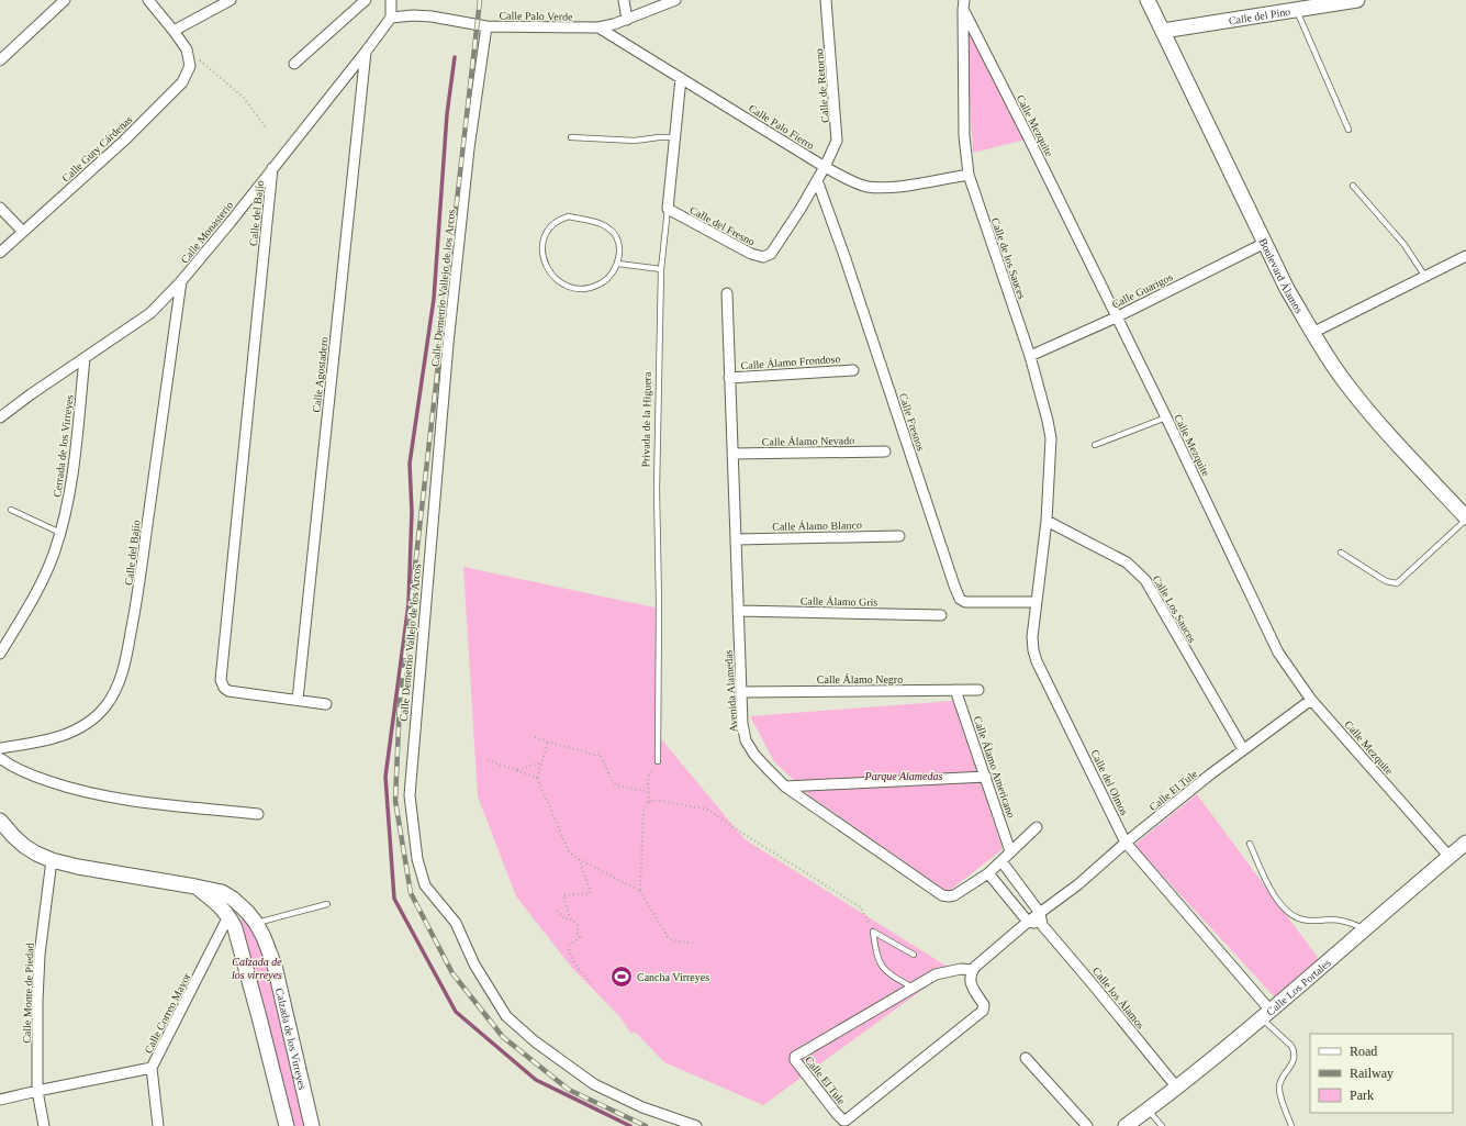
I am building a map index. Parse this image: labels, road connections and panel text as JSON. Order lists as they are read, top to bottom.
{
  "streets": {
    "street": [
      "Calle Palo Verde",
      "Calle del Pino",
      "Calle de Retorno",
      "Calle Mezquite",
      "Calle Palo Fierro",
      "Calle Guty Cárdenas",
      "Calle del Bajío",
      "Calle del Fresno",
      "Calle Monasterio",
      "Calle de los Sauces",
      "Boulevard Álamos",
      "Calle Demetrio Vallejo de los Arcos",
      "Calle Guarigos",
      "Calle Álamo Frondoso",
      "Calle Agostadero",
      "Privada de la Higuera",
      "Calle Fresnos",
      "Calle Álamo Nevado",
      "Cerrada de los Virreyes",
      "Calle Álamo Blanco",
      "Calle Álamo Gris",
      "Calle Los Sauces",
      "Calle Álamo Negro",
      "Avenida Alamedas",
      "Calle Álamo Americano",
      "Calle del Olmos",
      "Calle El Tule",
      "Calle Los Portales",
      "Calle Monte de Piedad",
      "Calle los Álamos",
      "Calle Correo Mayor",
      "Calzada de los Virreyes"
    ]
  },
  "crossings": [
    ["Calle Palo Verde", "Calle Palo Fierro"],
    ["Calle Palo Verde", "Calle Monasterio"],
    ["Calle Palo Verde", "Calle Demetrio Vallejo de los Arcos"],
    ["Calle del Pino", "Boulevard Álamos"],
    ["Calle de Retorno", "Calle Palo Fierro"],
    ["Calle de Retorno", "Calle del Fresno"],
    ["Calle Mezquite", "Calle de los Sauces"],
    ["Calle Mezquite", "Calle Guarigos"],
    ["Calle Mezquite", "Calle El Tule"],
    ["Calle Mezquite", "Calle Los Portales"],
    ["Calle Palo Fierro", "Calle del Fresno"],
    ["Calle Palo Fierro", "Calle de los Sauces"],
    ["Calle Palo Fierro", "Privada de la Higuera"],
    ["Calle del Bajío", "Calle Monasterio"],
    ["Calle del Bajío", "Calle Agostadero"],
    ["Calle del Fresno", "Privada de la Higuera"],
    ["Calle del Fresno", "Calle Fresnos"],
    ["Calle Monasterio", "Calle Agostadero"],
    ["Calle Monasterio", "Cerrada de los Virreyes"],
    ["Calle de los Sauces", "Calle Guarigos"],
    ["Calle de los Sauces", "Calle Los Sauces"],
    ["Calle de los Sauces", "Calle del Olmos"],
    ["Boulevard Álamos", "Calle Guarigos"],
    ["Calle Álamo Frondoso", "Avenida Alamedas"],
    ["Calle Fresnos", "Calle del Olmos"],
    ["Calle Álamo Nevado", "Avenida Alamedas"],
    ["Calle Álamo Blanco", "Avenida Alamedas"],
    ["Calle Álamo Gris", "Avenida Alamedas"],
    ["Calle Los Sauces", "Calle del Olmos"],
    ["Calle Los Sauces", "Calle El Tule"],
    ["Calle Álamo Negro", "Avenida Alamedas"],
    ["Calle Álamo Negro", "Calle Álamo Americano"],
    ["Avenida Alamedas", "Calle Álamo Americano"],
    ["Calle del Olmos", "Calle El Tule"],
    ["Calle del Olmos", "Calle Los Portales"],
    ["Calle Los Portales", "Calle los Álamos"],
    ["Calle Monte de Piedad", "Calzada de los Virreyes"],
    ["Calle Correo Mayor", "Calzada de los Virreyes"]
  ],
  "parks": ["Parque Alamedas", "Calzada de los virreyes"],
  "places": {
    "sports": ["Cancha Virreyes"]
  },
  "legend": ["Road", "Railway", "Park"]
}
